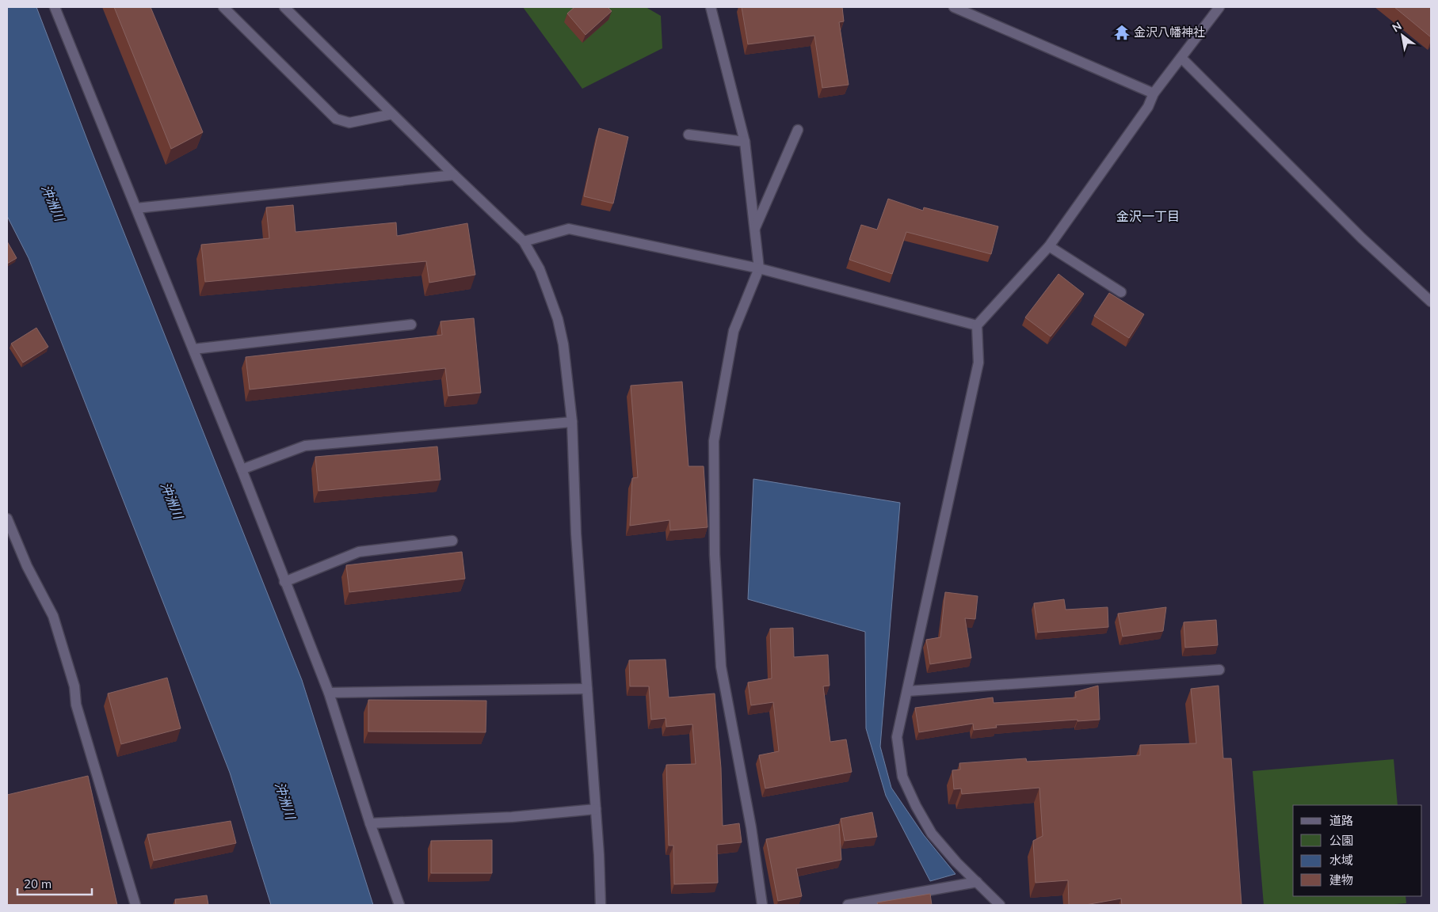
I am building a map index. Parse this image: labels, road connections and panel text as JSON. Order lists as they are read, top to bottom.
{
  "districts": ["金沢一丁目"],
  "water": ["沖洲川"],
  "places": {
    "temple": ["金沢八幡神社"]
  },
  "legend": [
    "道路",
    "公園",
    "水域",
    "建物"
  ],
  "scale_bar": "20 m",
  "north": "top left"
}
